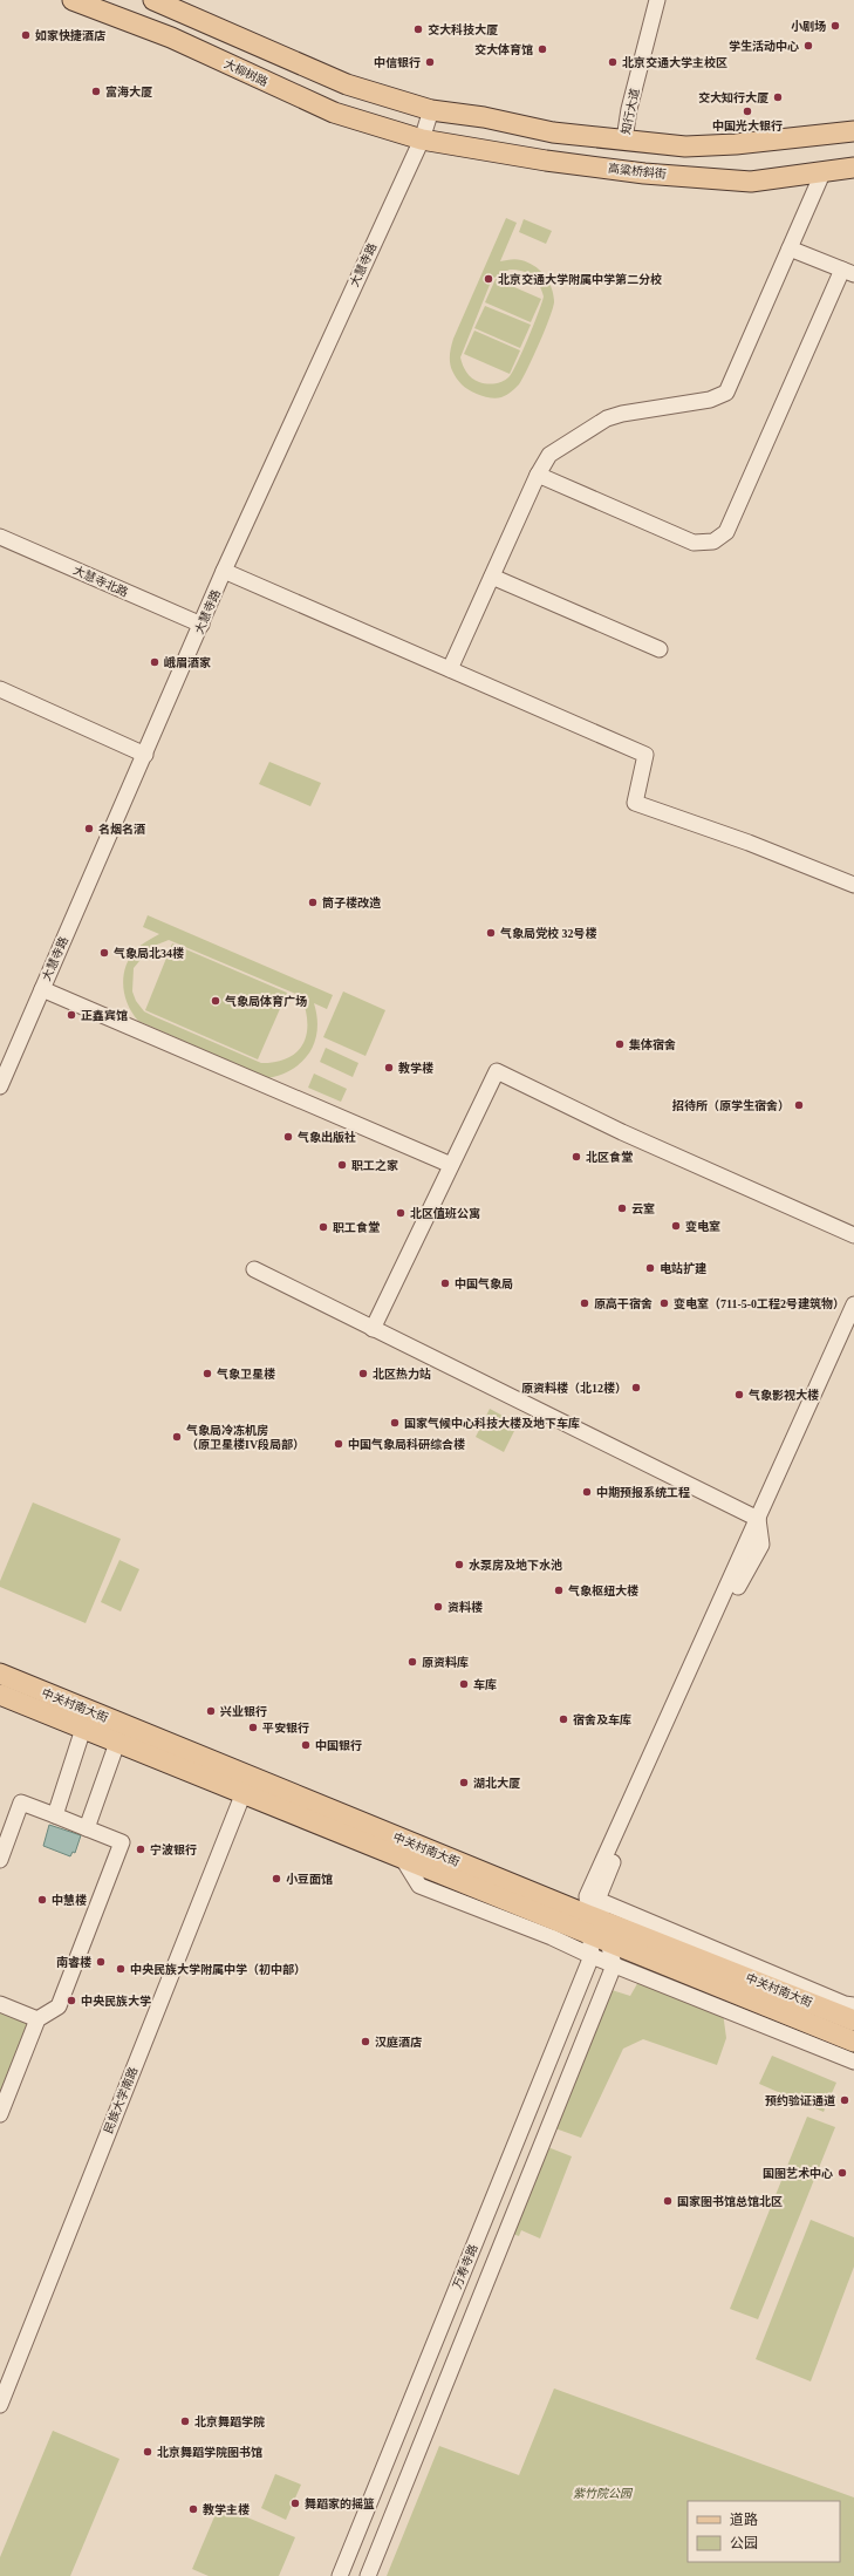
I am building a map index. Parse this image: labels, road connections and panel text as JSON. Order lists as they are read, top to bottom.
{
  "streets": {
    "main road": ["大柳树路", "高粱桥斜街", "中关村南大街"],
    "street": [
      "知行大道",
      "大慧寺路",
      "大慧寺北路",
      "民族大学南路",
      "万寿寺路"
    ]
  },
  "crossings": [
    ["大柳树路", "高粱桥斜街"],
    ["大柳树路", "大慧寺路"],
    ["高粱桥斜街", "大慧寺路"],
    ["大慧寺路", "大慧寺北路"],
    ["中关村南大街", "民族大学南路"],
    ["中关村南大街", "万寿寺路"]
  ],
  "parks": ["紫竹院公园"],
  "places": [
    "小剧场",
    "交大科技大厦",
    "如家快捷酒店",
    "学生活动中心",
    "交大体育馆",
    "中信银行",
    "北京交通大学主校区",
    "富海大厦",
    "交大知行大厦",
    "中国光大银行",
    "北京交通大学附属中学第二分校",
    "峨眉酒家",
    "名烟名酒",
    "筒子楼改造",
    "气象局党校 32号楼",
    "气象局北34楼",
    "气象局体育广场",
    "正鑫宾馆",
    "集体宿舍",
    "教学楼",
    "招待所（原学生宿舍）",
    "气象出版社",
    "北区食堂",
    "职工之家",
    "云室",
    "北区值班公寓",
    "变电室",
    "职工食堂",
    "电站扩建",
    "中国气象局",
    "原高干宿舍",
    "变电室（711-5-0工程2号建筑物）",
    "气象卫星楼",
    "北区热力站",
    "原资料楼（北12楼）",
    "气象影视大楼",
    "国家气候中心科技大楼及地下车库",
    "气象局冷冻机房 （原卫星楼IV段局部）",
    "中国气象局科研综合楼",
    "中期预报系统工程",
    "水泵房及地下水池",
    "气象枢纽大楼",
    "资料楼",
    "原资料库",
    "车库",
    "兴业银行",
    "宿舍及车库",
    "平安银行",
    "中国银行",
    "湖北大厦",
    "宁波银行",
    "小豆面馆",
    "中慧楼",
    "南睿楼",
    "中央民族大学附属中学（初中部）",
    "中央民族大学",
    "汉庭酒店",
    "预约验证通道",
    "国图艺术中心",
    "国家图书馆总馆北区",
    "北京舞蹈学院",
    "北京舞蹈学院图书馆",
    "舞蹈家的摇篮",
    "教学主楼"
  ],
  "legend": ["道路", "公园"]
}
